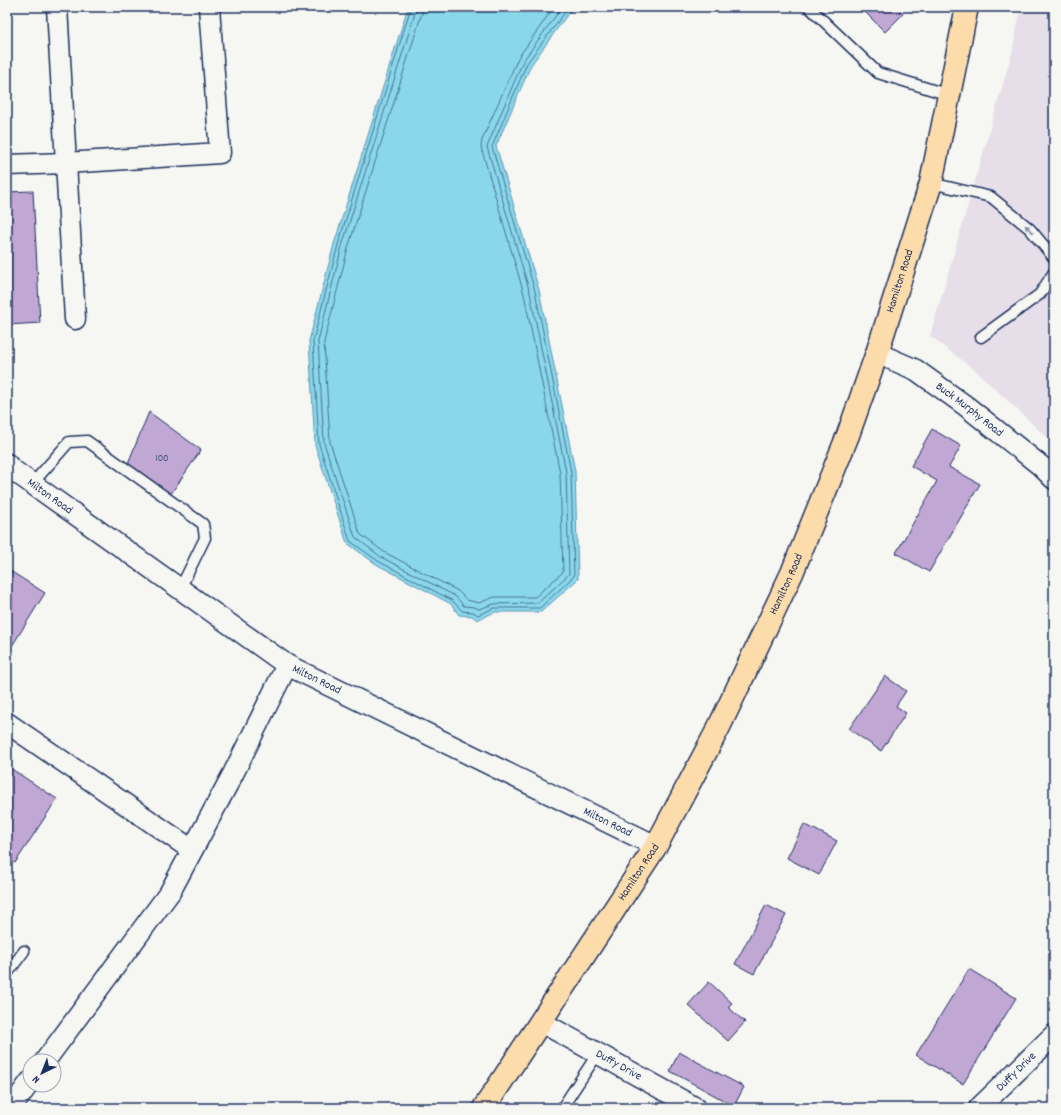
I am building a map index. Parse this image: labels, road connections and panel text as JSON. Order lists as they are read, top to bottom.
{
  "streets": {
    "highway": ["Hamilton Road"],
    "street": ["Buck Murphy Road", "Milton Road", "Duffy Drive"]
  },
  "crossings": [
    ["Hamilton Road", "Buck Murphy Road"],
    ["Hamilton Road", "Milton Road"],
    ["Hamilton Road", "Duffy Drive"]
  ],
  "house_numbers": ["100"],
  "north": "bottom left"
}
